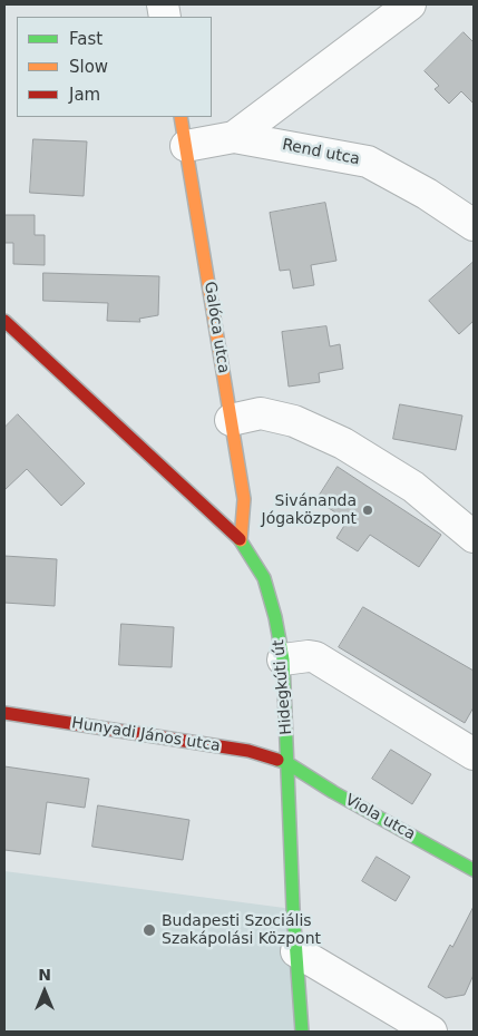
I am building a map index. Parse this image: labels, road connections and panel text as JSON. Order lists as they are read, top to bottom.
{
  "streets": {
    "street": [
      "Rend utca",
      "Galóca utca",
      "Hidegkúti út",
      "Hunyadi János utca",
      "Viola utca"
    ]
  },
  "crossings": [
    ["Rend utca", "Galóca utca"],
    ["Galóca utca", "Hidegkúti út"],
    ["Hidegkúti út", "Hunyadi János utca"],
    ["Hidegkúti út", "Viola utca"],
    ["Hunyadi János utca", "Viola utca"]
  ],
  "places": ["Sivánanda Jógaközpont", "Budapesti Szociális Szakápolási Központ"],
  "legend": ["Fast", "Slow", "Jam"],
  "north": "top"
}
